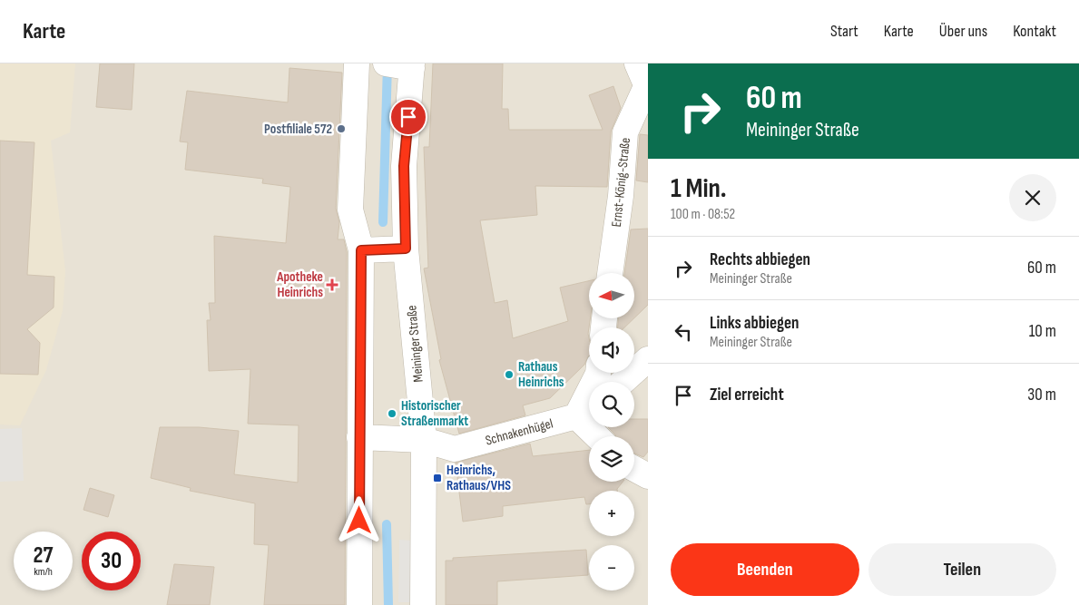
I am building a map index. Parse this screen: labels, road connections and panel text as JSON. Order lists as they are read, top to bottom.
{
  "streets": {
    "street": ["Ernst-König-Straße", "Meininger Straße", "Schnakenhügel"]
  },
  "crossings": [
    ["Meininger Straße", "Schnakenhügel"]
  ],
  "places": {
    "other": ["Postfiliale 572", "Rathaus Heinrichs", "Historischer Straßenmarkt"],
    "health": ["Apotheke Heinrichs"],
    "transit": ["Heinrichs, Rathaus/VHS"]
  },
  "north": "left",
  "page": {
    "header": "Karte",
    "nav": [
      "Start",
      "Karte",
      "Über uns",
      "Kontakt"
    ],
    "turn": ["60 m", "Meininger Straße"],
    "heading": ["1 Min.", "100 m · 08:52"],
    "list": [
      {
        "name": "Rechts abbiegen",
        "note": "Meininger Straße",
        "value": "60 m"
      },
      {
        "name": "Links abbiegen",
        "note": "Meininger Straße",
        "value": "10 m"
      },
      {
        "name": "Ziel erreicht",
        "value": "30 m"
      }
    ],
    "map_buttons": ["+", "−"],
    "speed": "27 km/h",
    "limit": "30",
    "buttons": ["Beenden", "Teilen"]
  }
}
